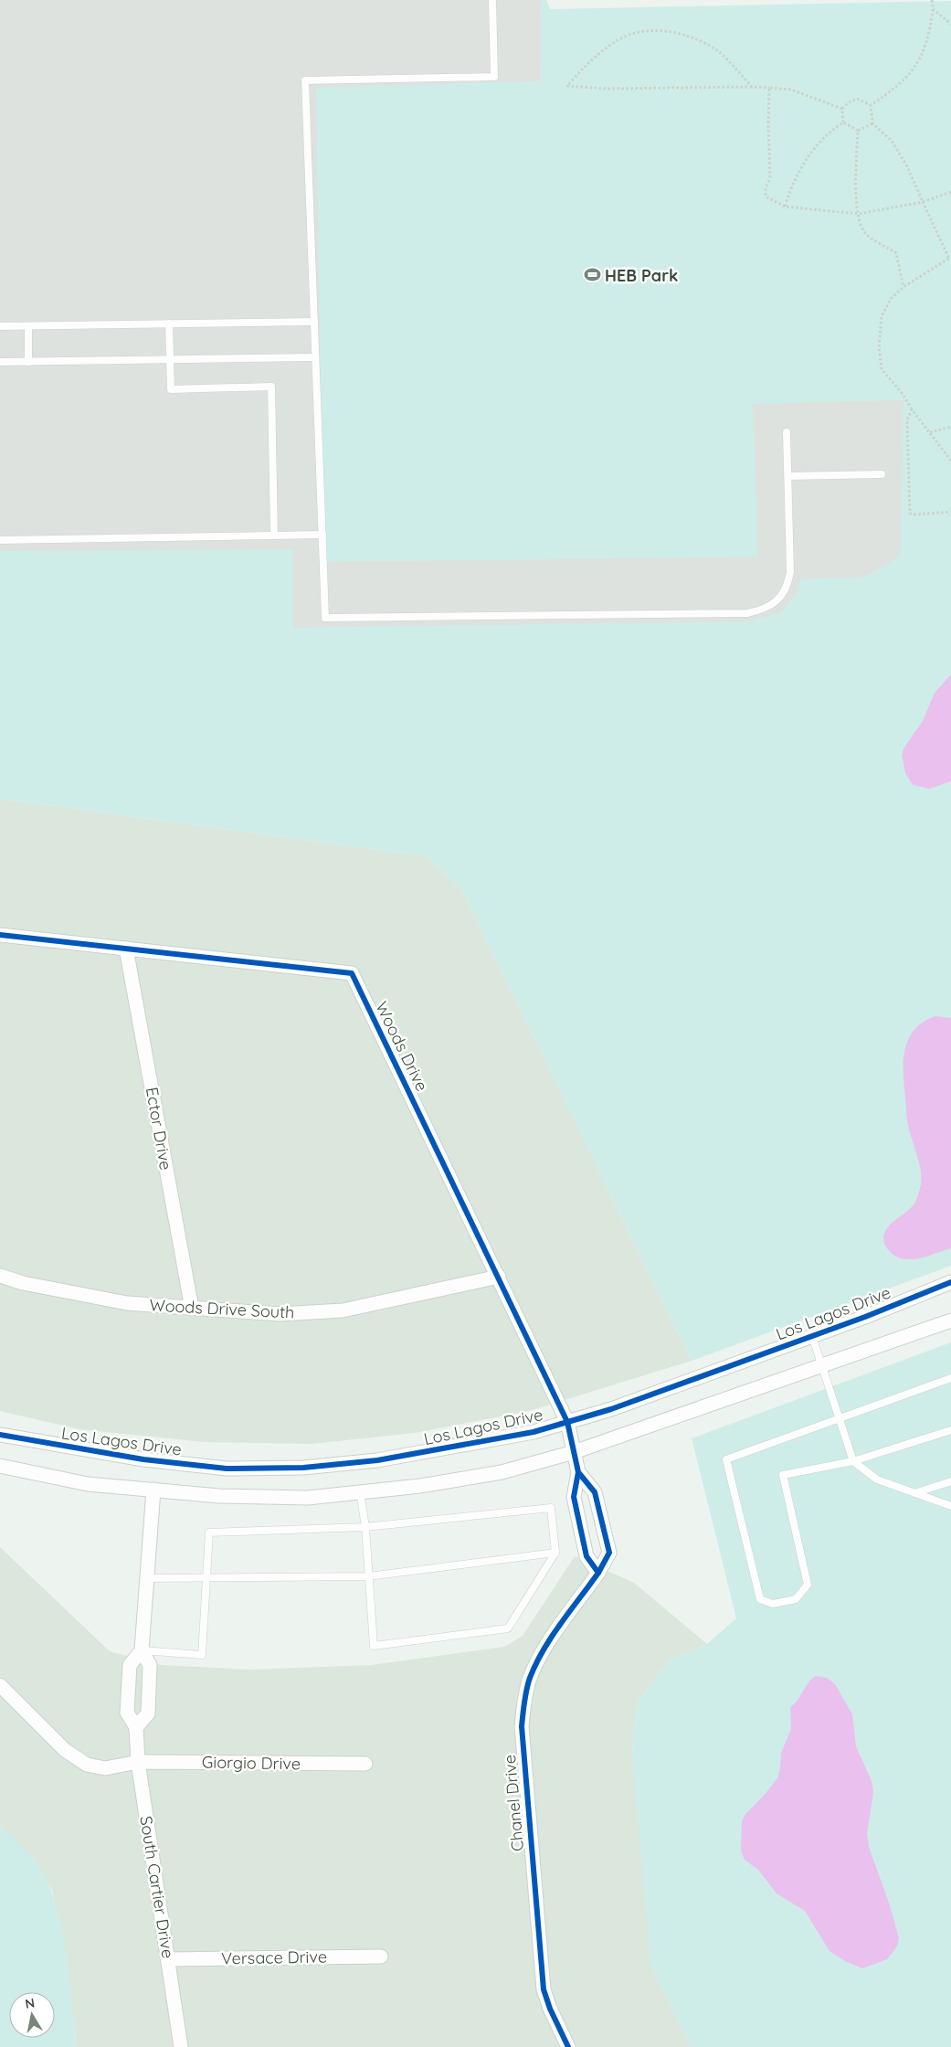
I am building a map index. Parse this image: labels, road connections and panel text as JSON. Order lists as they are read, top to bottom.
{
  "streets": {
    "street": [
      "Woods Drive",
      "Ector Drive",
      "Woods Drive South",
      "Los Lagos Drive",
      "Giorgio Drive",
      "Chanel Drive",
      "South Cartier Drive",
      "Versace Drive"
    ]
  },
  "crossings": [
    ["Woods Drive", "Ector Drive"],
    ["Woods Drive", "Woods Drive South"],
    ["Woods Drive", "Los Lagos Drive"],
    ["Woods Drive", "Chanel Drive"],
    ["Ector Drive", "Woods Drive South"],
    ["Giorgio Drive", "South Cartier Drive"],
    ["South Cartier Drive", "Versace Drive"]
  ],
  "places": {
    "sports": ["HEB Park"]
  },
  "north": "top"
}
